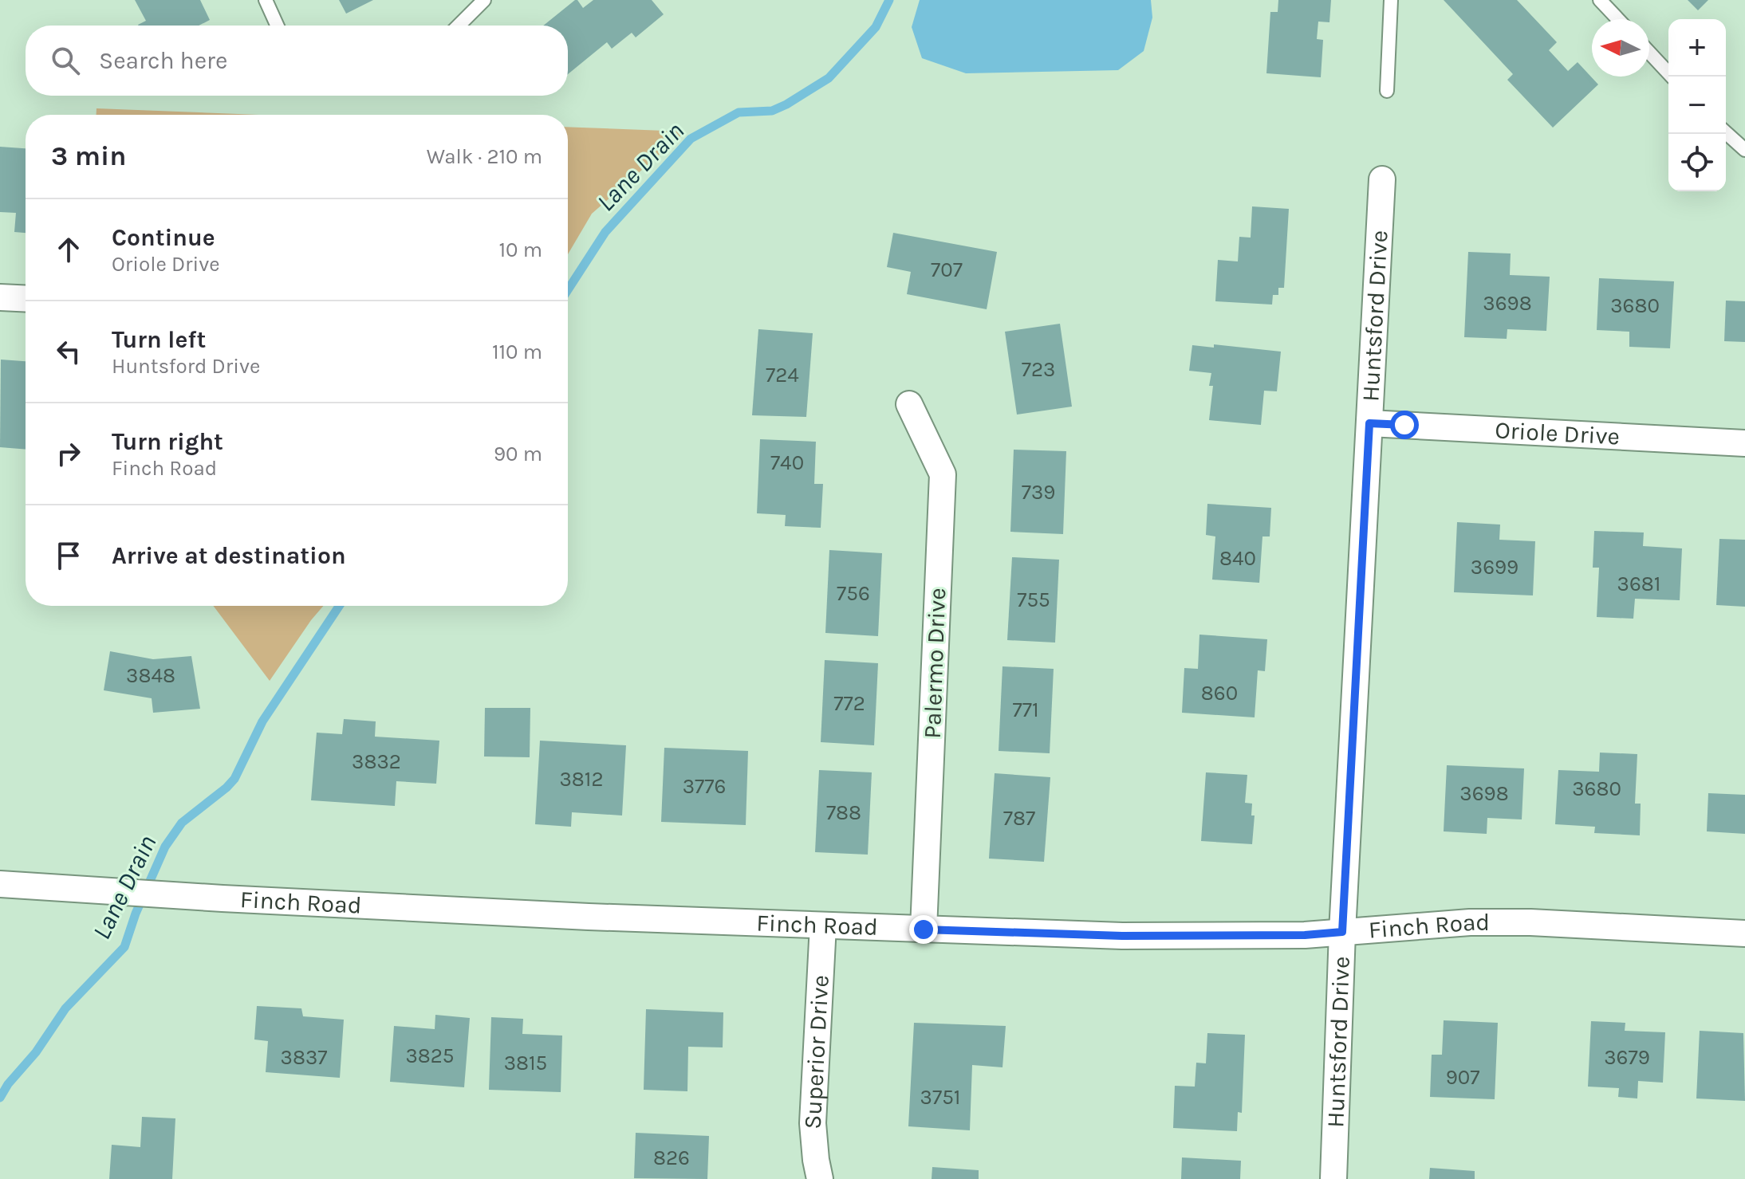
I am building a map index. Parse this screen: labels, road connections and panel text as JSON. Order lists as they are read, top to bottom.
{
  "streets": {
    "street": [
      "Huntsford Drive",
      "Oriole Drive",
      "Palermo Drive",
      "Finch Road",
      "Superior Drive"
    ]
  },
  "crossings": [
    ["Huntsford Drive", "Oriole Drive"],
    ["Huntsford Drive", "Finch Road"],
    ["Palermo Drive", "Finch Road"],
    ["Finch Road", "Superior Drive"]
  ],
  "water": ["Lane Drain"],
  "house_numbers": [
    "707",
    "3698",
    "3680",
    "723",
    "724",
    "740",
    "739",
    "840",
    "3699",
    "3681",
    "756",
    "755",
    "3848",
    "860",
    "772",
    "771",
    "3832",
    "3812",
    "3776",
    "3680",
    "3698",
    "788",
    "787",
    "3825",
    "3837",
    "3679",
    "3815",
    "907",
    "3751",
    "826"
  ],
  "north": "left",
  "page": {
    "map_buttons": ["+", "−"],
    "search": "Search here",
    "heading": ["3 min", "Walk · 210 m"],
    "list": [
      ["Continue", "Oriole Drive", "10 m"],
      ["Turn left", "Huntsford Drive", "110 m"],
      ["Turn right", "Finch Road", "90 m"],
      "Arrive at destination"
    ]
  }
}
